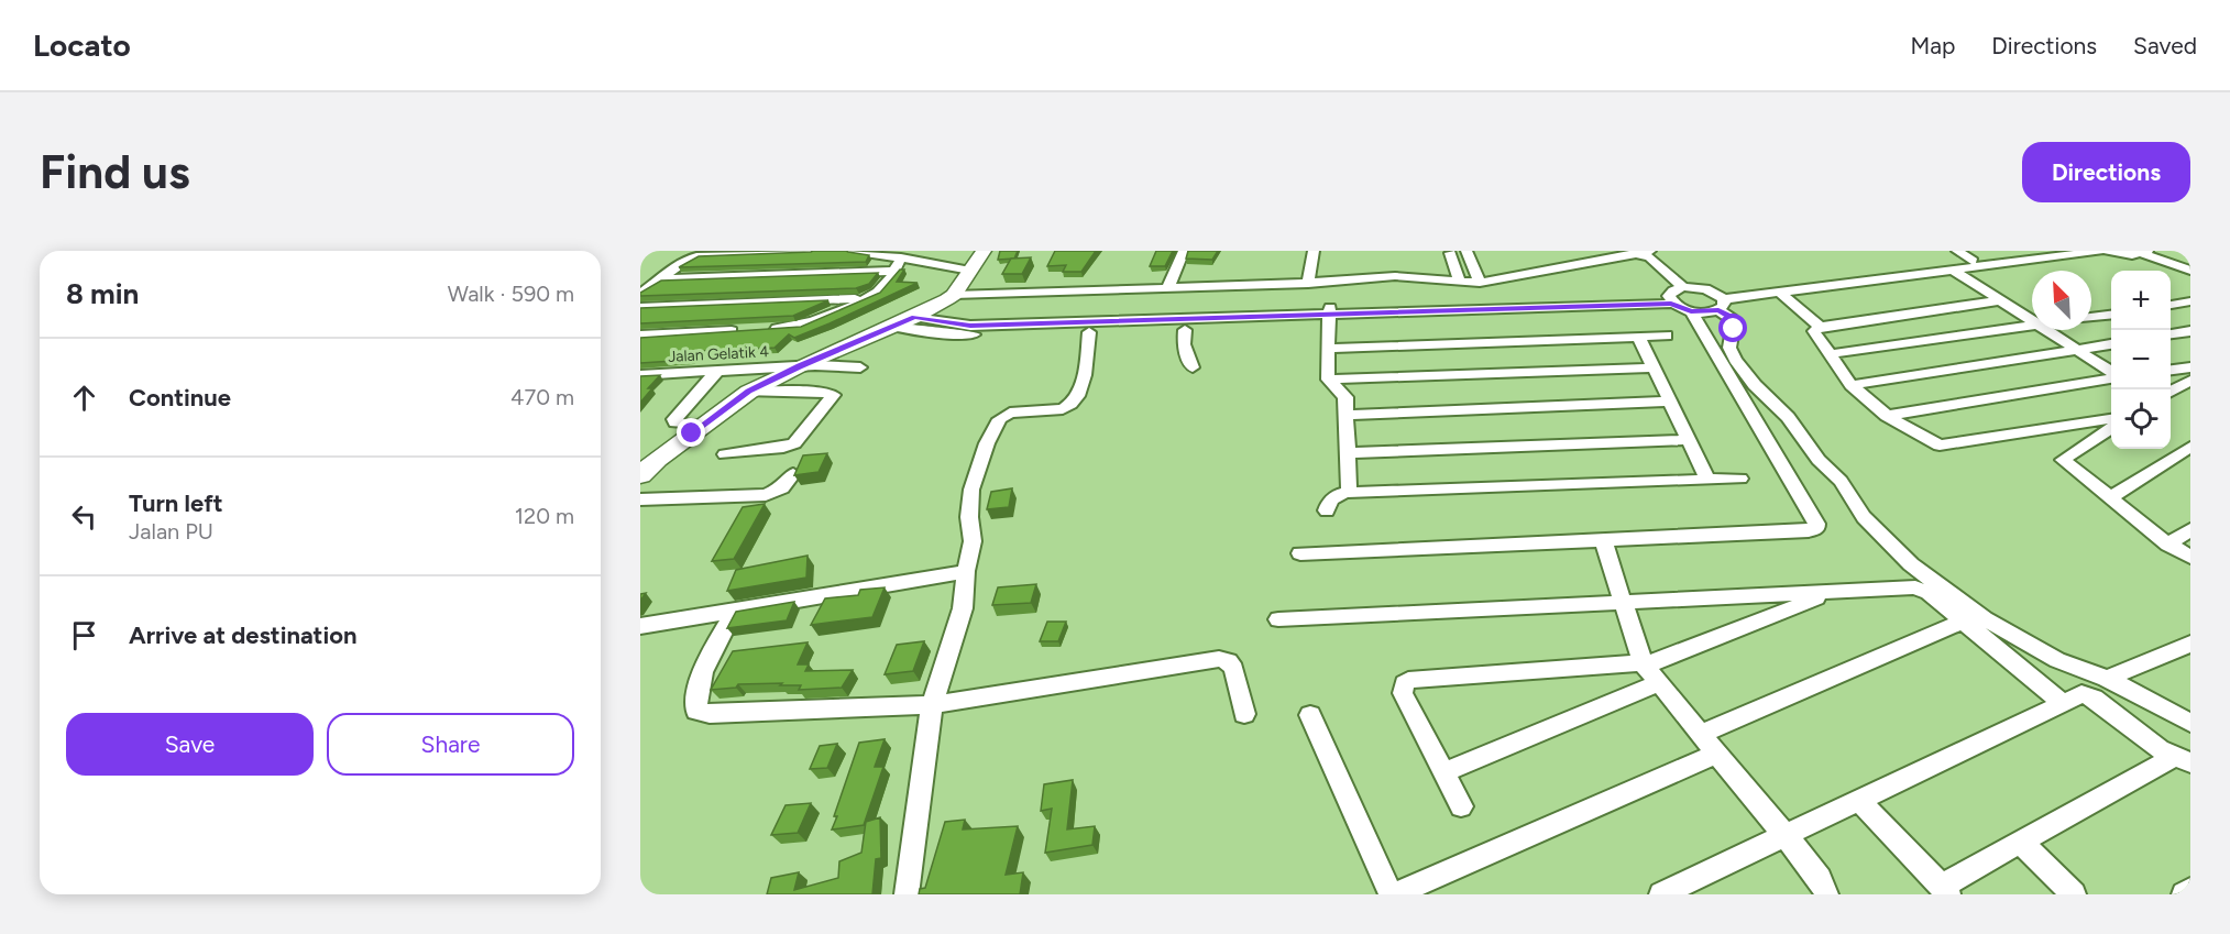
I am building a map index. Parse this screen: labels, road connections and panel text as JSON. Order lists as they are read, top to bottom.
{
  "streets": {
    "street": ["Jalan Gelatik 4"]
  },
  "north": "top left",
  "page": {
    "header": "Locato",
    "nav": ["Map", "Directions", "Saved"],
    "buttons": [
      "Directions",
      ["Save", "Share"]
    ],
    "title": "Find us",
    "heading": ["8 min", "Walk · 590 m"],
    "map_buttons": ["+", "−"],
    "list": [
      ["Continue", "470 m"],
      ["Turn left", "Jalan PU", "120 m"],
      "Arrive at destination"
    ]
  }
}
